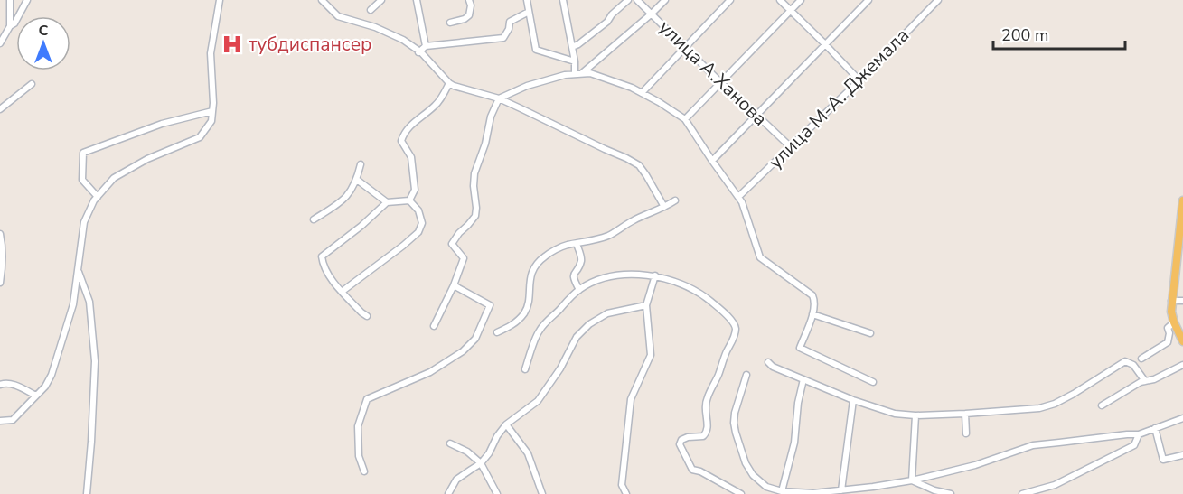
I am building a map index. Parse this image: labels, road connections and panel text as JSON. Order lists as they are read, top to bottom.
{
  "streets": {
    "street": ["улица А.Ханова", "улица М-А. Джемала"]
  },
  "crossings": [
    ["улица А.Ханова", "улица М-А. Джемала"]
  ],
  "places": {
    "hospital": ["тубдиспансер"]
  },
  "scale_bar": "200 m",
  "north": "top"
}
